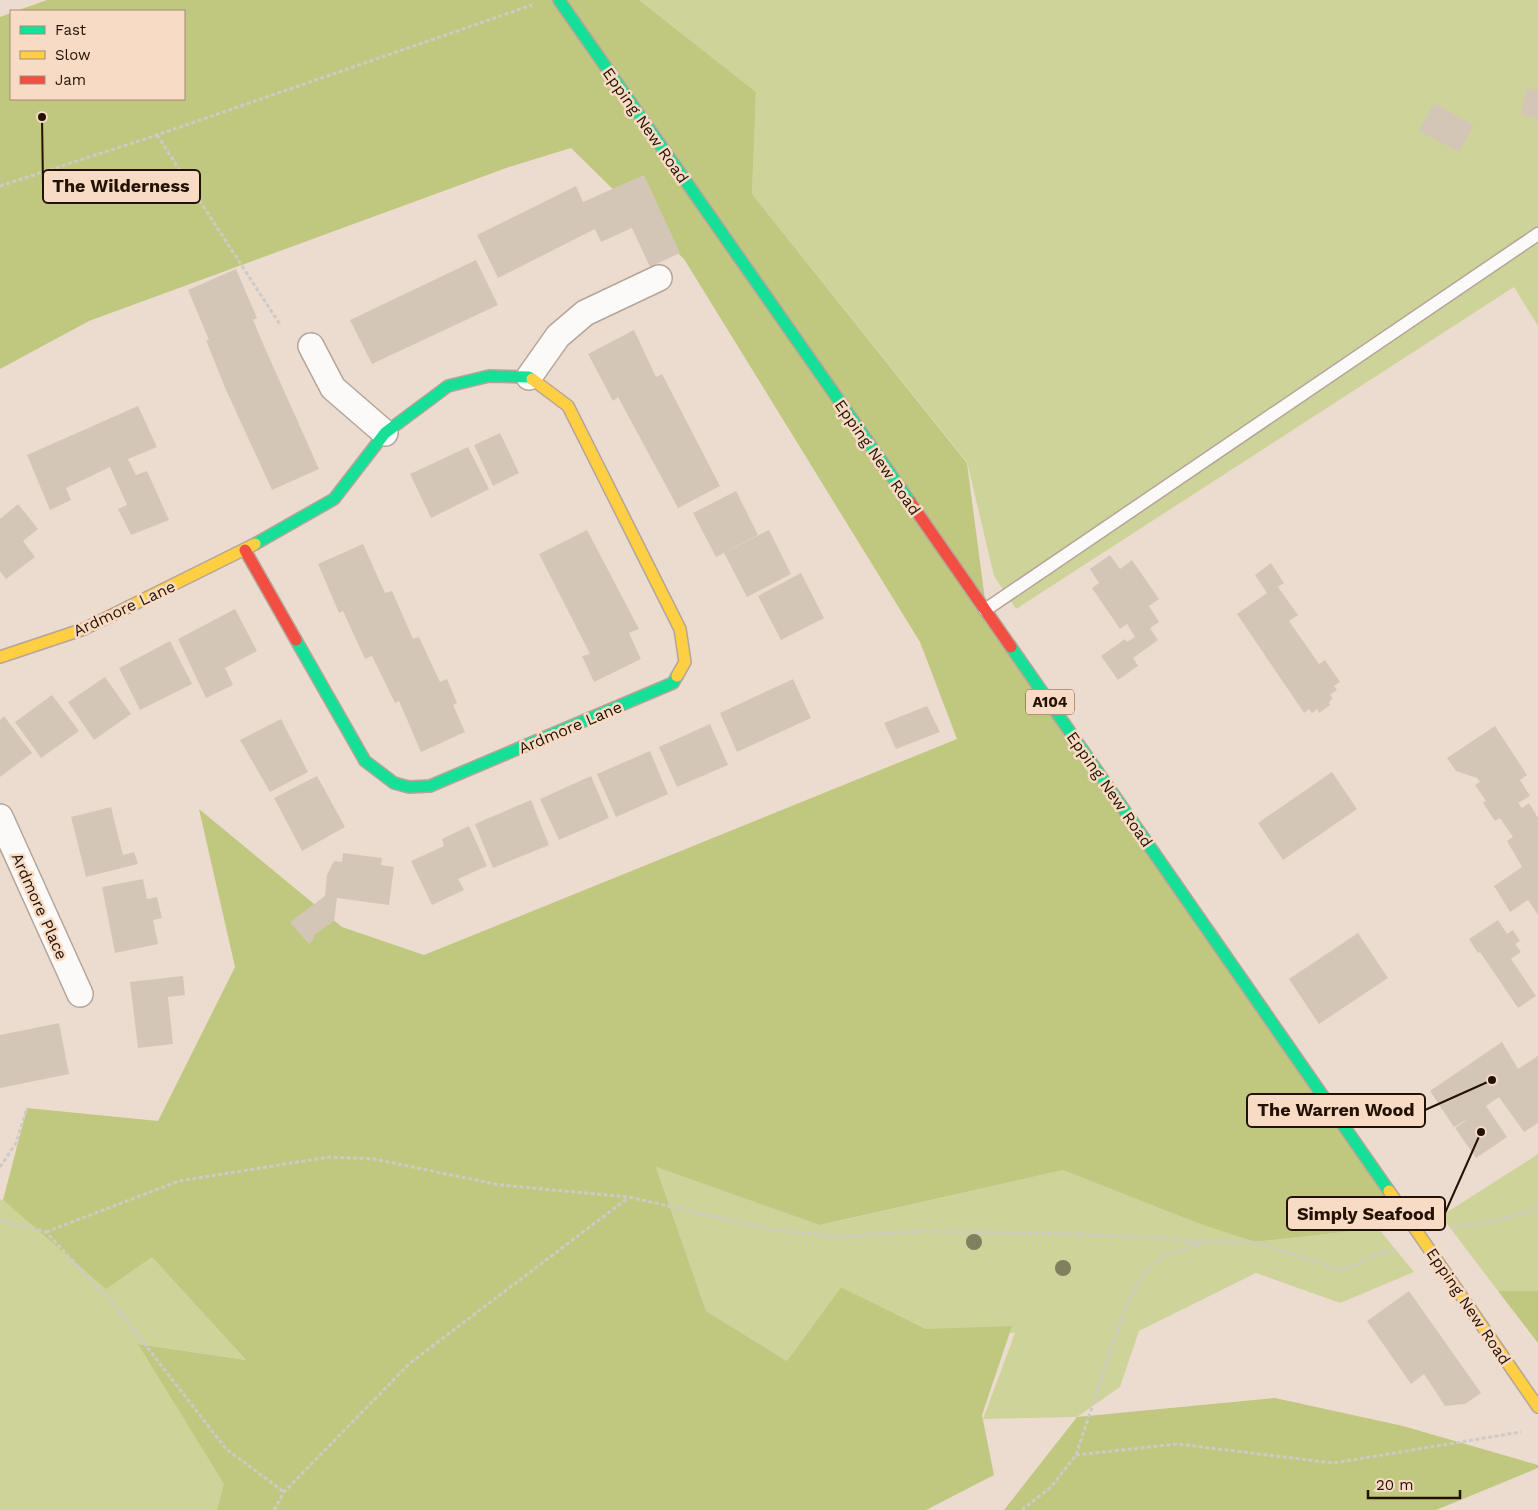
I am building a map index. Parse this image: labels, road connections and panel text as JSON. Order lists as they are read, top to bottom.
{
  "streets": {
    "main road": ["Epping New Road", "Ardmore Lane", "A104"],
    "street": ["Ardmore Place"]
  },
  "places": ["The Wilderness", "The Warren Wood", "Simply Seafood"],
  "legend": ["Fast", "Slow", "Jam"],
  "scale_bar": "20 m"
}
